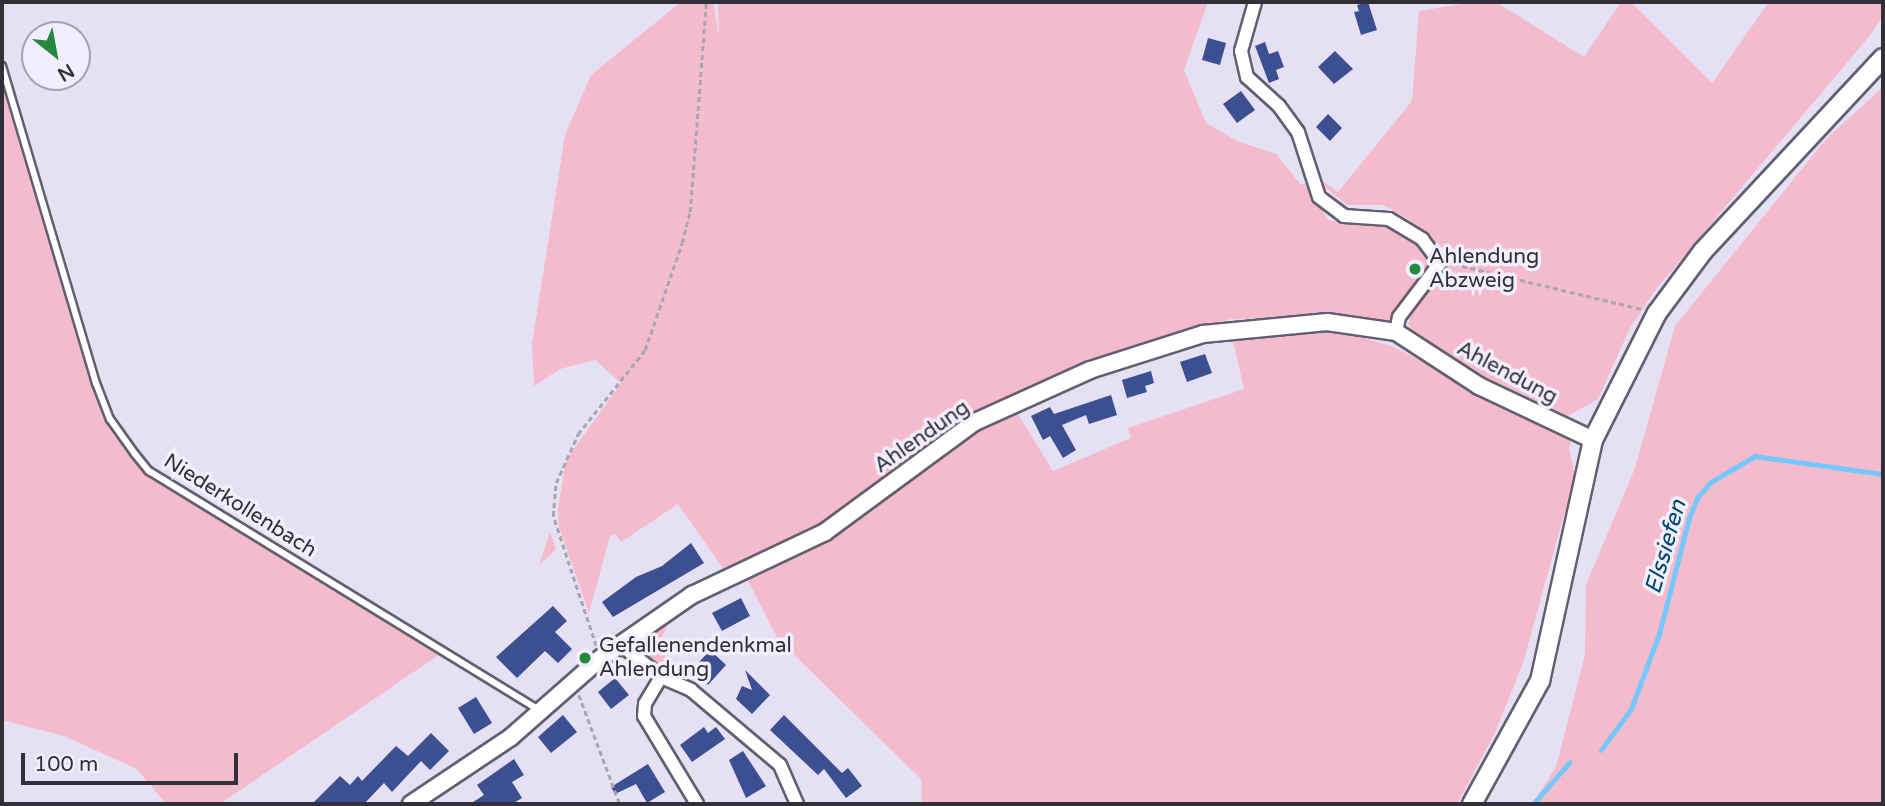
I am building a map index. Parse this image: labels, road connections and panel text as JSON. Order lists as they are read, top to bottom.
{
  "streets": {
    "street": ["Ahlendung"],
    "lane": ["Niederkollenbach"]
  },
  "crossings": [
    ["Ahlendung", "Niederkollenbach"]
  ],
  "water": ["Elssiefen"],
  "places": ["Ahlendung Abzweig", "Gefallenendenkmal Ahlendung"],
  "scale_bar": "100 m",
  "north": "bottom right"
}
